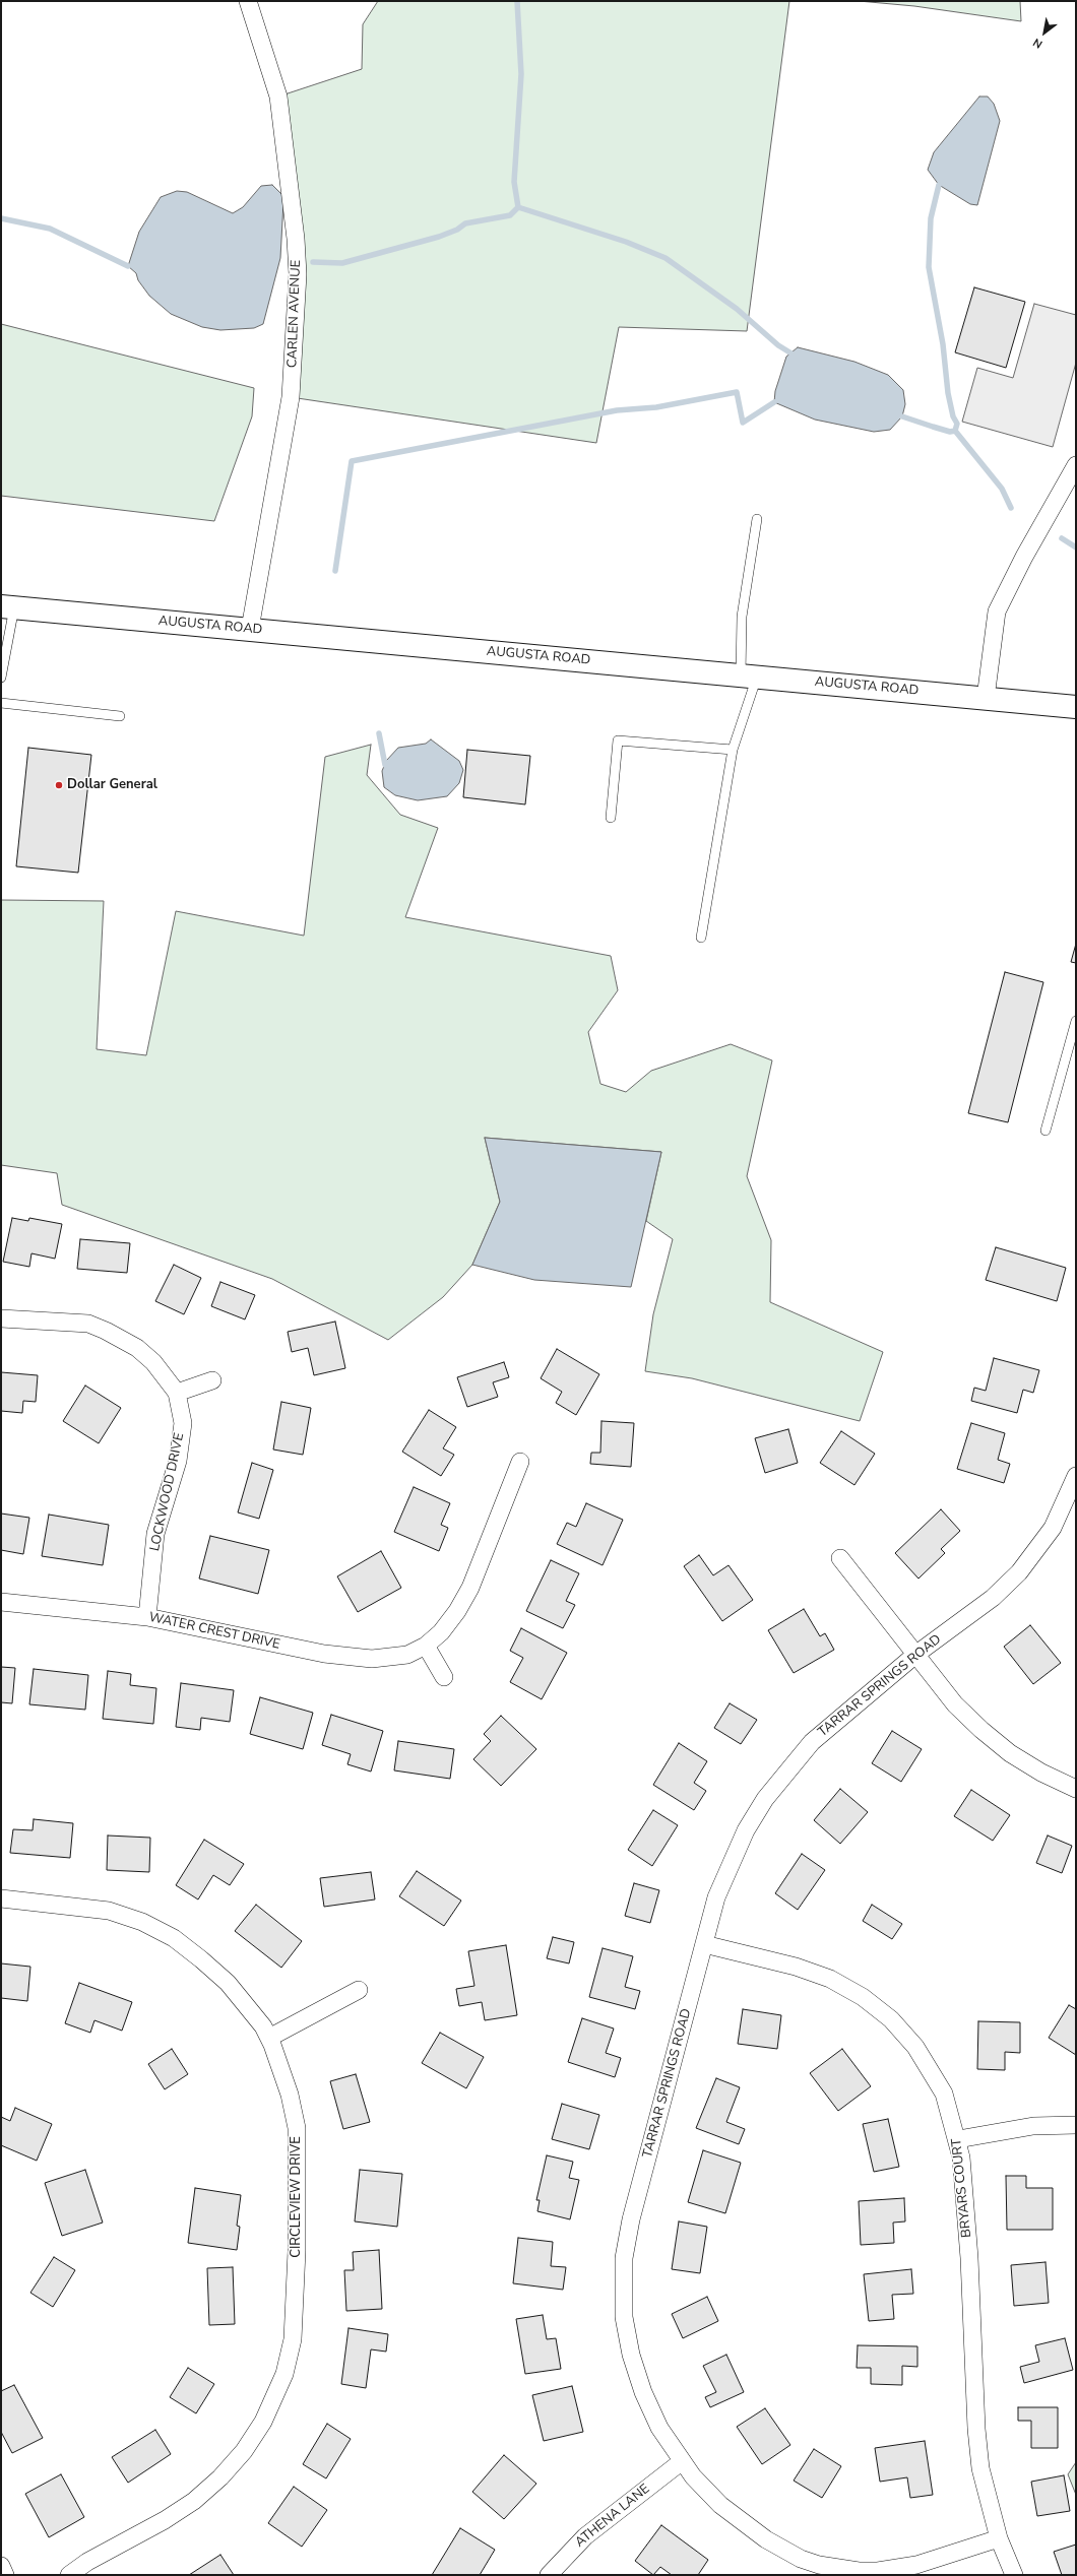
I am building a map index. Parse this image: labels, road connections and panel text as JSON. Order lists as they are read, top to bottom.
{
  "streets": {
    "main road": ["AUGUSTA ROAD"],
    "street": [
      "CARLEN AVENUE",
      "LOCKWOOD DRIVE",
      "WATER CREST DRIVE",
      "TARRAR SPRINGS ROAD",
      "BRYARS COURT",
      "CIRCLEVIEW DRIVE",
      "ATHENA LANE"
    ]
  },
  "crossings": [
    ["CARLEN AVENUE", "AUGUSTA ROAD"],
    ["LOCKWOOD DRIVE", "WATER CREST DRIVE"],
    ["TARRAR SPRINGS ROAD", "BRYARS COURT"],
    ["TARRAR SPRINGS ROAD", "ATHENA LANE"]
  ],
  "places": ["Dollar General"],
  "north": "bottom left"
}
